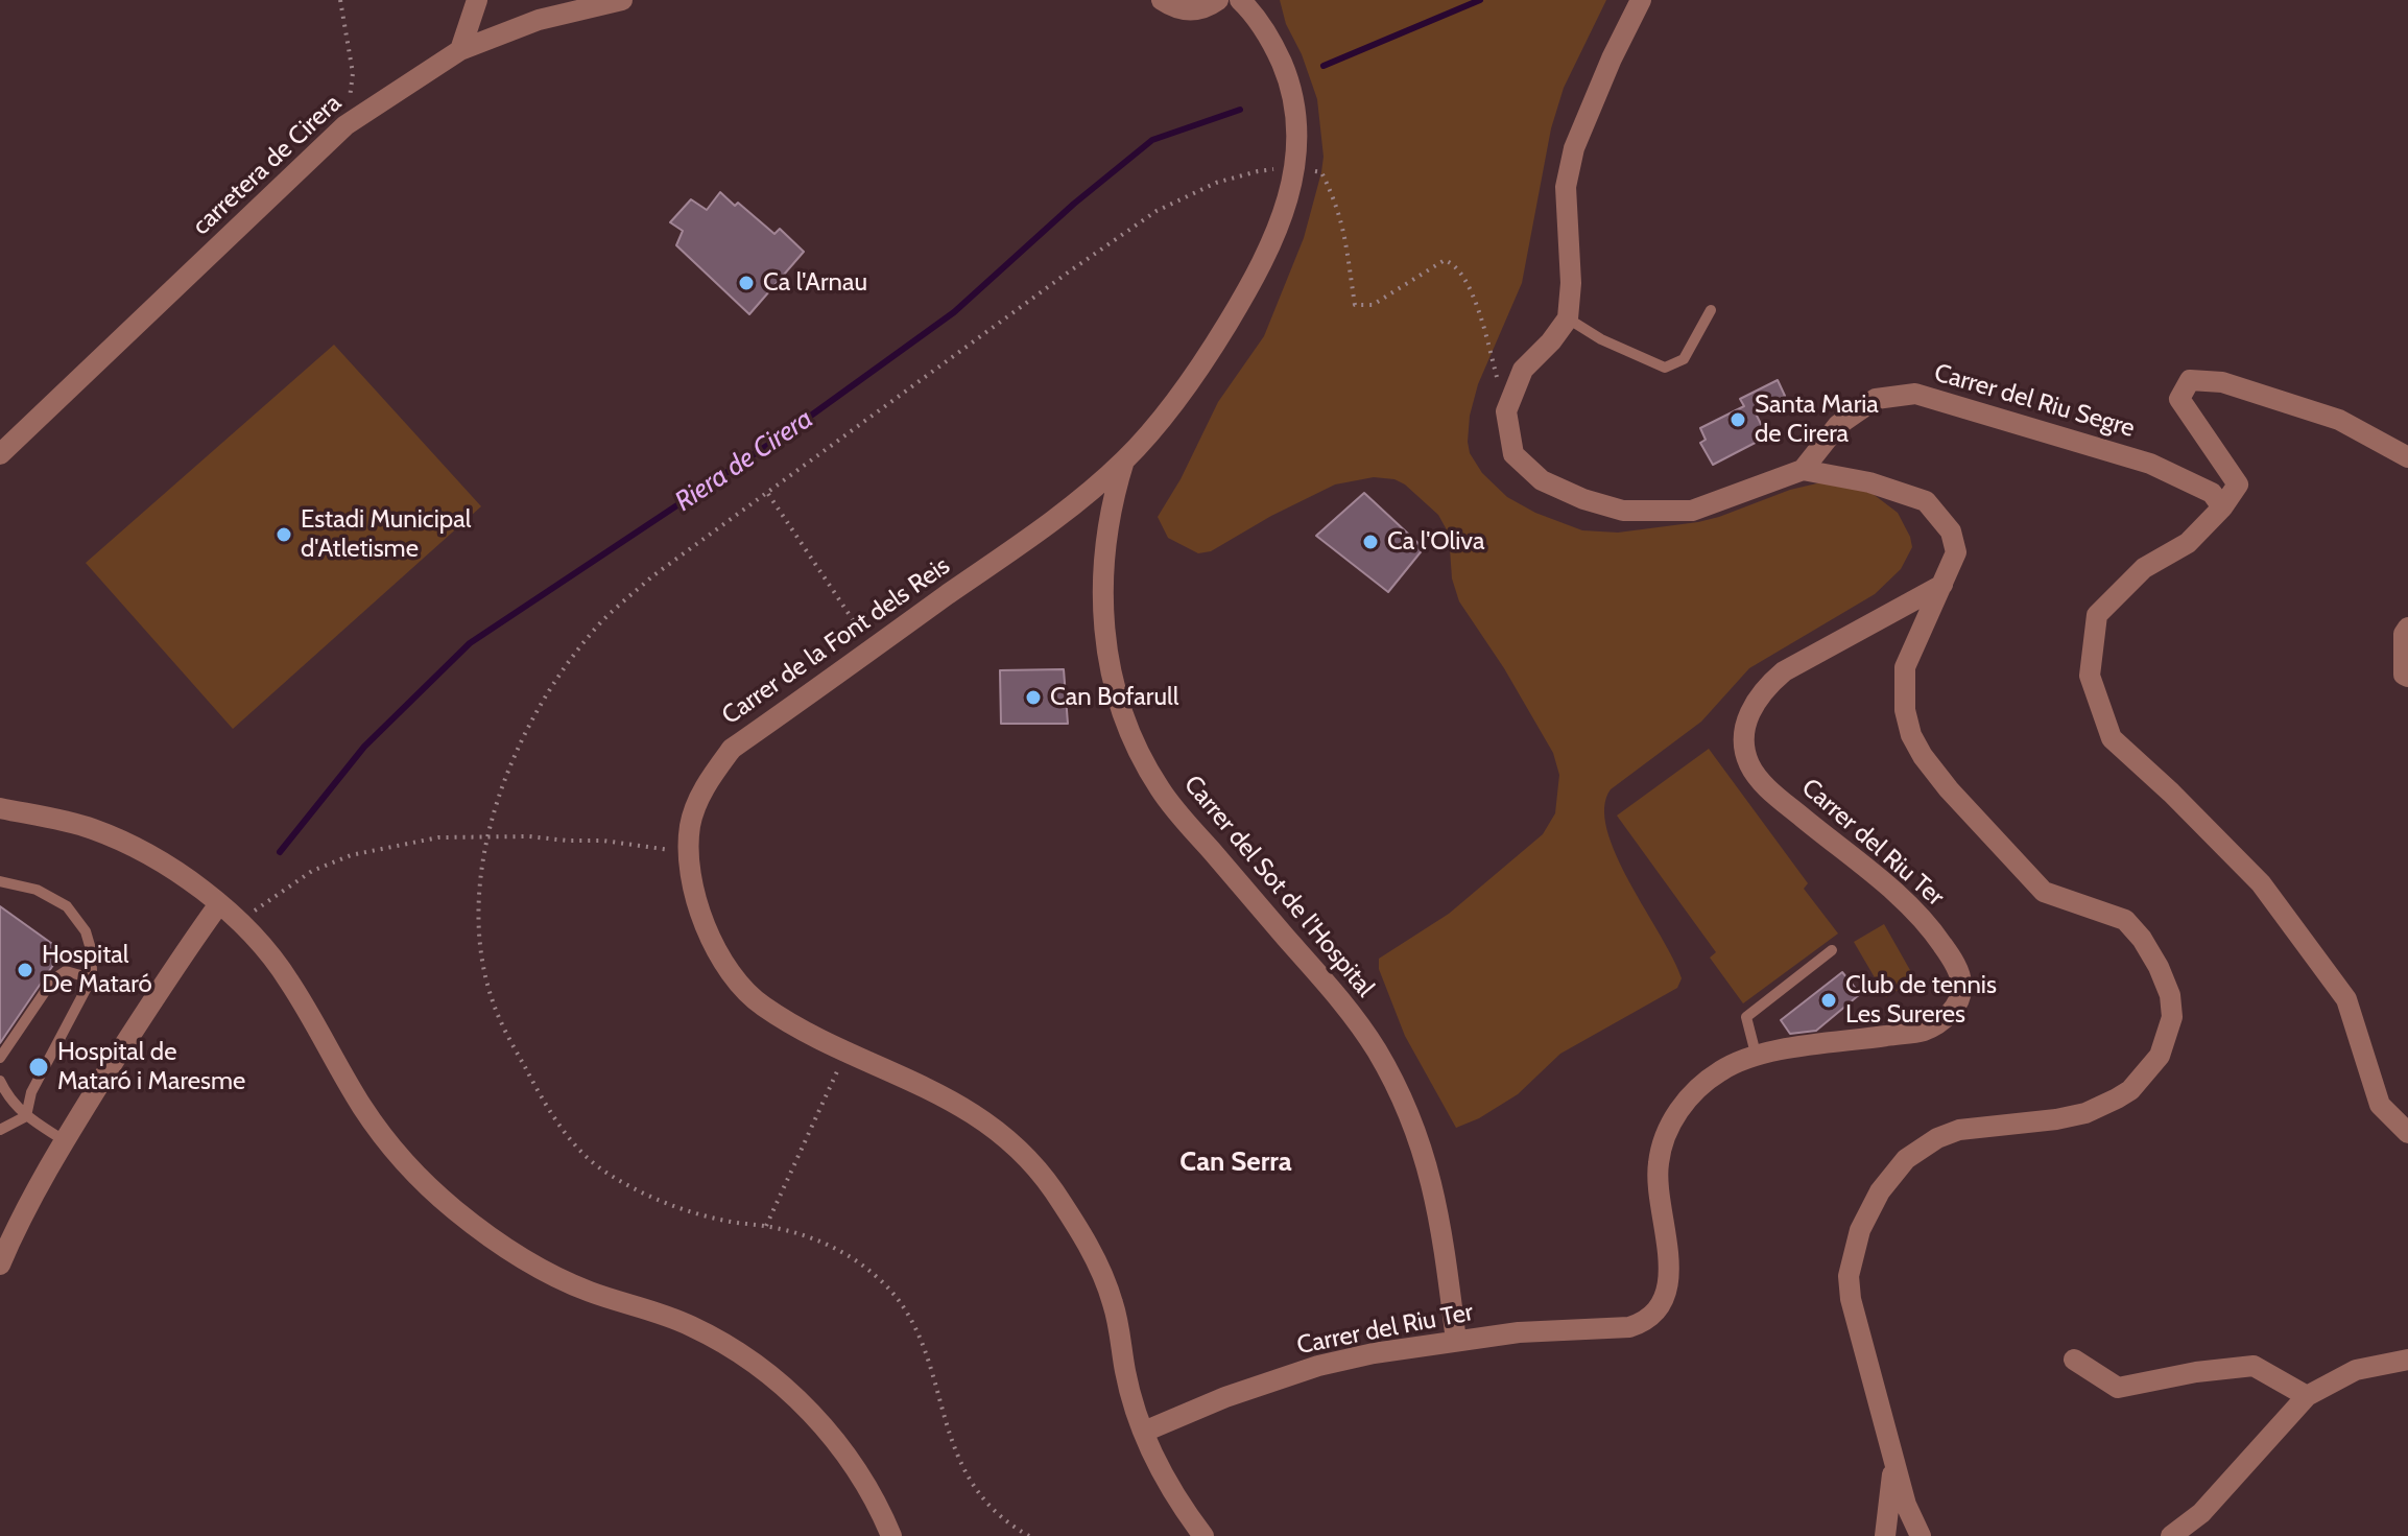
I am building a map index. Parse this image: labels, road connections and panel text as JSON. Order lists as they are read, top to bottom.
{
  "streets": {
    "street": [
      "carretera de Cirera",
      "Carrer del Riu Segre",
      "Carrer de la Font dels Reis",
      "Carrer del Riu Ter",
      "Carrer del Sot de l'Hospital"
    ]
  },
  "crossings": [
    ["Carrer de la Font dels Reis", "Carrer del Riu Ter"],
    ["Carrer de la Font dels Reis", "Carrer del Sot de l'Hospital"],
    ["Carrer del Riu Ter", "Carrer del Sot de l'Hospital"]
  ],
  "districts": ["Can Serra"],
  "water": ["Riera de Cirera"],
  "places": [
    "Ca l'Arnau",
    "Santa Maria de Cirera",
    "Estadi Municipal d'Atletisme",
    "Ca l'Oliva",
    "Can Bofarull",
    "Hospital De Mataró",
    "Club de tennis Les Sureres",
    "Hospital de Mataró i Maresme"
  ]
}
